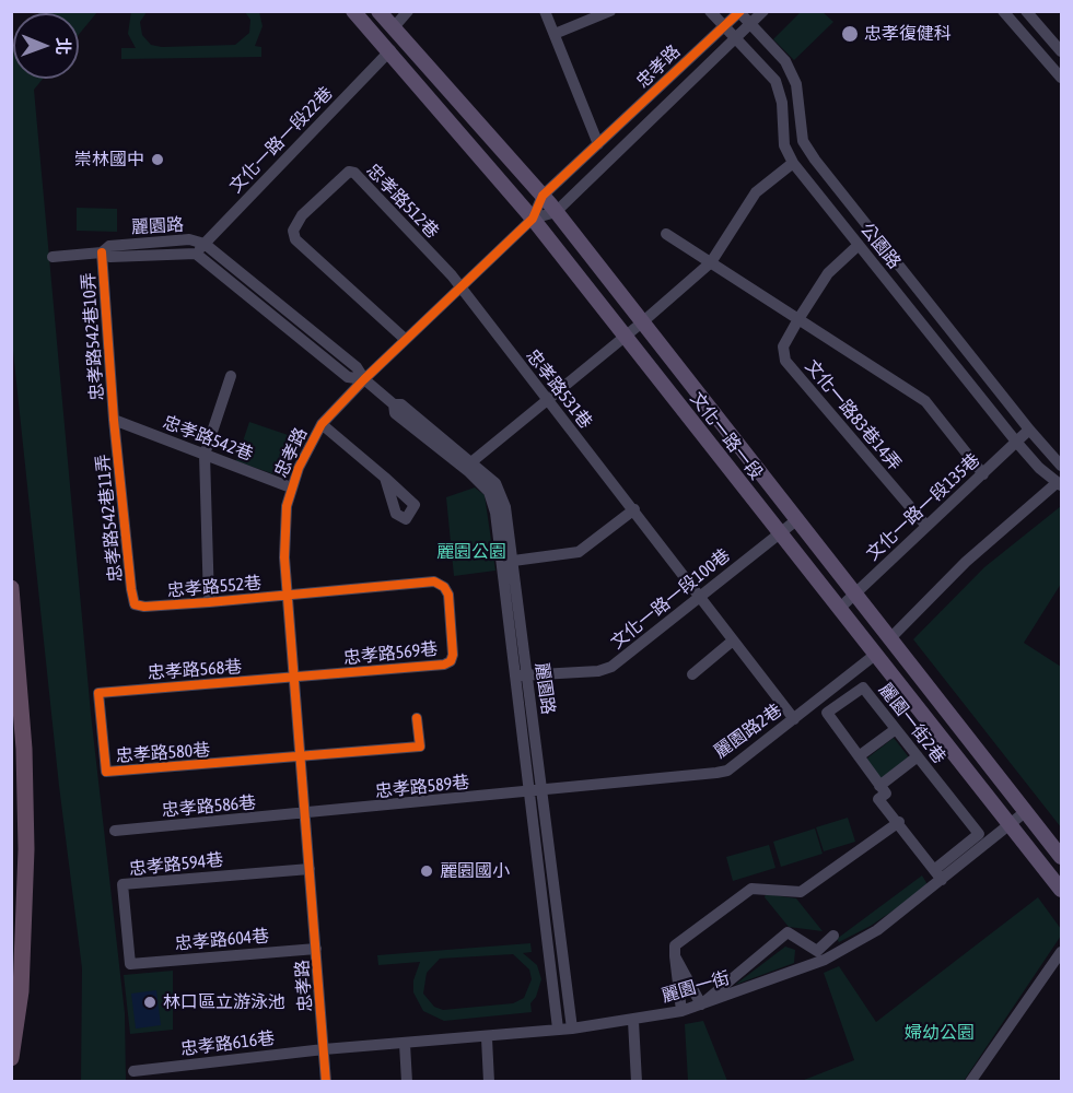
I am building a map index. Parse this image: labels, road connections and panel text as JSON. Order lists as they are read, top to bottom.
{
  "streets": {
    "main road": ["文化一路一段"],
    "street": [
      "忠孝路",
      "文化一路一段22巷",
      "忠孝路512巷",
      "麗園路",
      "公園路",
      "忠孝路542巷10弄",
      "忠孝路531巷",
      "文化一路83巷14弄",
      "忠孝路542巷",
      "文化一路一段135巷",
      "忠孝路542巷11弄",
      "忠孝路552巷",
      "文化一路一段100巷",
      "忠孝路569巷",
      "忠孝路568巷",
      "麗園一街2巷",
      "麗園路2巷",
      "忠孝路580巷",
      "忠孝路589巷",
      "忠孝路586巷",
      "忠孝路594巷",
      "忠孝路604巷",
      "麗園一街",
      "忠孝路616巷"
    ]
  },
  "crossings": [
    ["忠孝路", "忠孝路512巷"],
    ["忠孝路", "麗園路"],
    ["忠孝路", "公園路"],
    ["忠孝路", "忠孝路531巷"],
    ["忠孝路", "文化一路一段"],
    ["忠孝路", "忠孝路542巷"],
    ["忠孝路", "忠孝路552巷"],
    ["忠孝路", "忠孝路569巷"],
    ["忠孝路", "忠孝路568巷"],
    ["忠孝路", "忠孝路580巷"],
    ["忠孝路", "忠孝路589巷"],
    ["忠孝路", "忠孝路586巷"],
    ["忠孝路", "忠孝路594巷"],
    ["忠孝路", "忠孝路604巷"],
    ["忠孝路", "麗園一街"],
    ["忠孝路", "忠孝路616巷"],
    ["文化一路一段22巷", "麗園路"],
    ["文化一路一段22巷", "文化一路一段"],
    ["忠孝路512巷", "忠孝路531巷"],
    ["麗園路", "忠孝路542巷10弄"],
    ["麗園路", "文化一路一段100巷"],
    ["麗園路", "麗園路2巷"],
    ["麗園路", "忠孝路589巷"],
    ["麗園路", "麗園一街"],
    ["公園路", "文化一路一段135巷"],
    ["忠孝路542巷10弄", "忠孝路542巷"],
    ["忠孝路542巷10弄", "忠孝路542巷11弄"],
    ["忠孝路531巷", "文化一路一段100巷"],
    ["忠孝路531巷", "麗園路2巷"],
    ["文化一路83巷14弄", "文化一路一段135巷"],
    ["文化一路一段", "文化一路一段135巷"],
    ["文化一路一段", "文化一路一段100巷"],
    ["文化一路一段", "麗園路2巷"],
    ["文化一路一段", "麗園一街"],
    ["忠孝路542巷", "忠孝路542巷11弄"],
    ["忠孝路542巷11弄", "忠孝路552巷"],
    ["忠孝路552巷", "忠孝路569巷"],
    ["忠孝路569巷", "忠孝路568巷"],
    ["忠孝路568巷", "忠孝路580巷"],
    ["麗園一街2巷", "麗園一街"],
    ["麗園路2巷", "忠孝路589巷"],
    ["忠孝路589巷", "忠孝路586巷"],
    ["忠孝路594巷", "忠孝路604巷"],
    ["麗園一街", "忠孝路616巷"]
  ],
  "parks": ["麗園公園", "婦幼公園"],
  "places": [
    "忠孝復健科",
    "崇林國中",
    "麗園國小",
    "林口區立游泳池"
  ],
  "north": "right"
}
